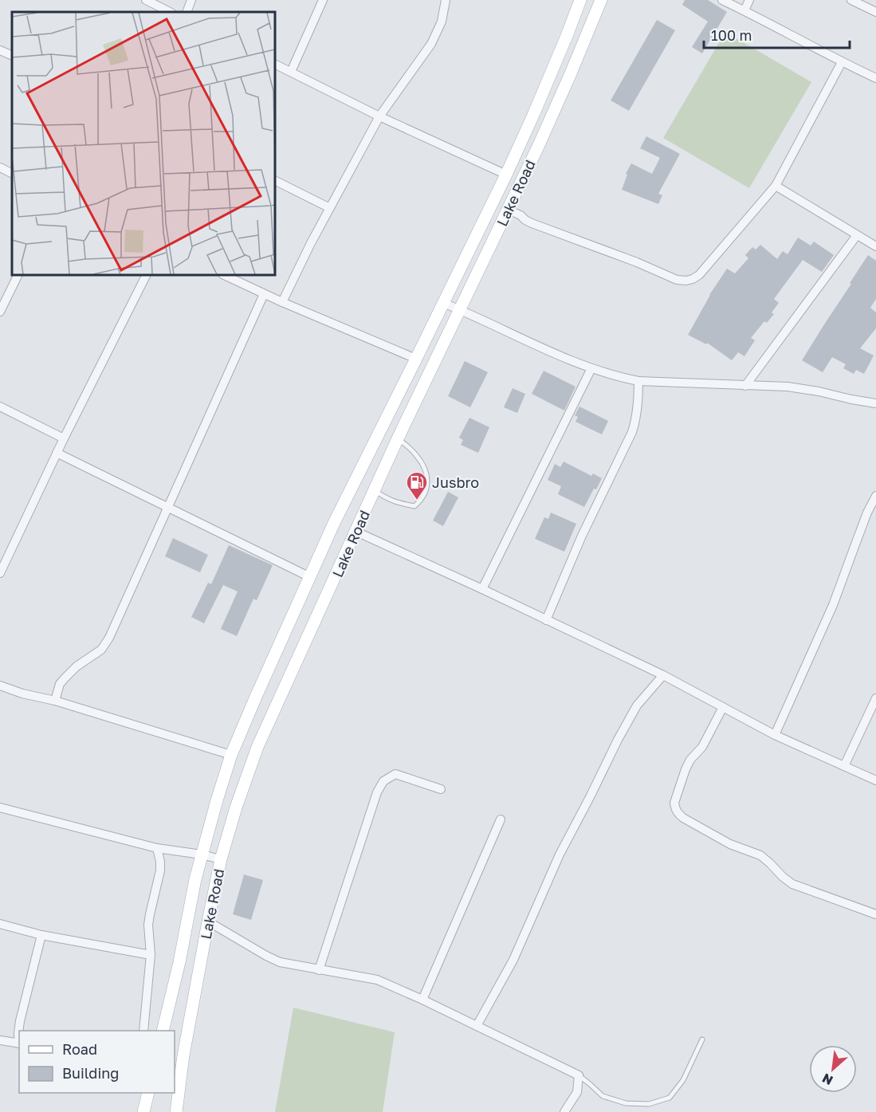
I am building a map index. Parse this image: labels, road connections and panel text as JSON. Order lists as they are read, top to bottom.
{
  "streets": {
    "main road": ["Lake Road"]
  },
  "places": {
    "fuel station": ["Jusbro"]
  },
  "legend": ["Road", "Building"],
  "scale_bar": "100 m",
  "north": "bottom left"
}
